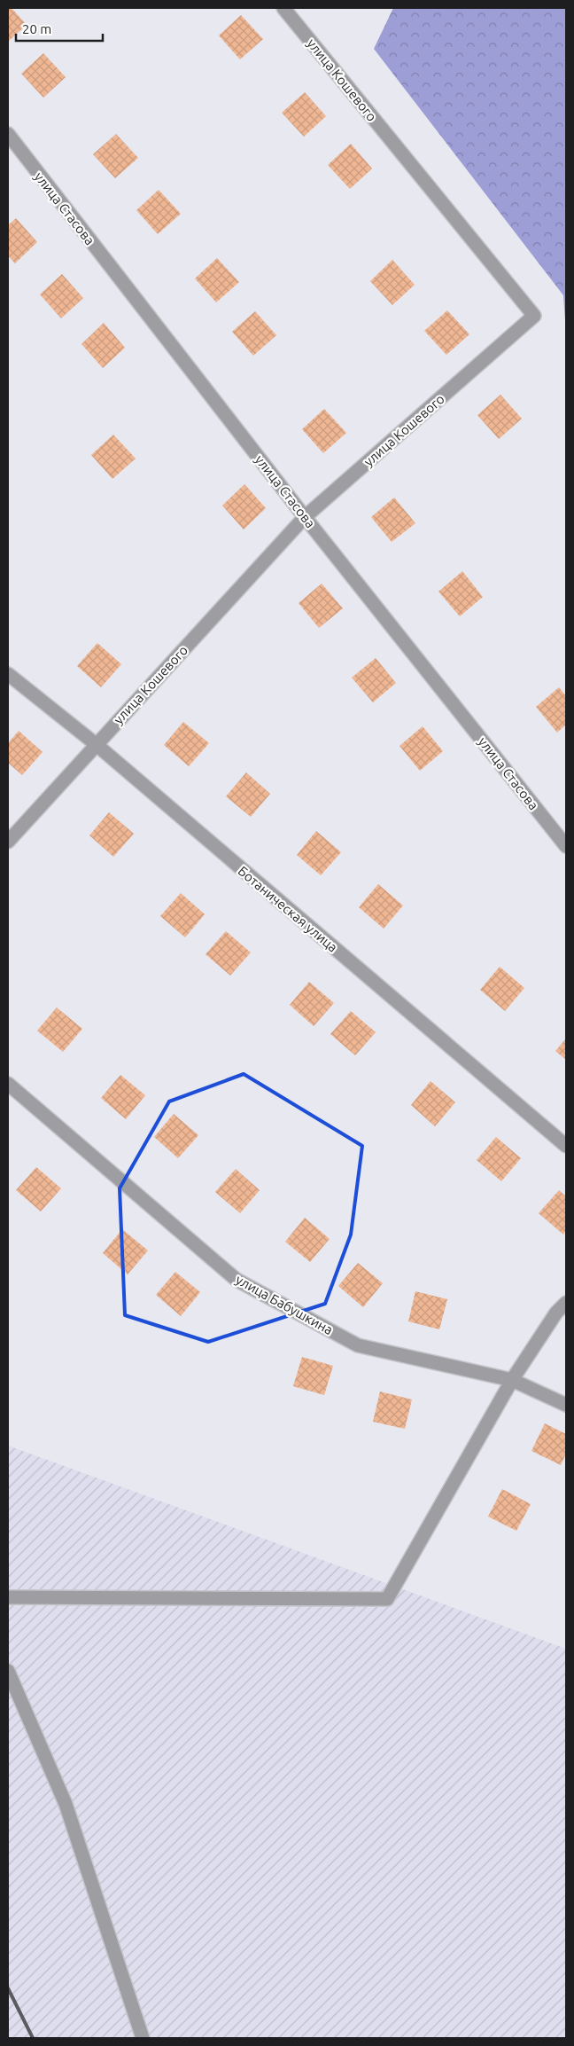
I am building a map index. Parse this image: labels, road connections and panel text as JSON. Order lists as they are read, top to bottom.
{
  "streets": {
    "street": [
      "улица Кошевого",
      "улица Стасова",
      "Ботаническая улица",
      "улица Бабушкина"
    ]
  },
  "crossings": [
    ["улица Кошевого", "улица Стасова"],
    ["улица Кошевого", "Ботаническая улица"]
  ],
  "scale_bar": "20 m"
}
